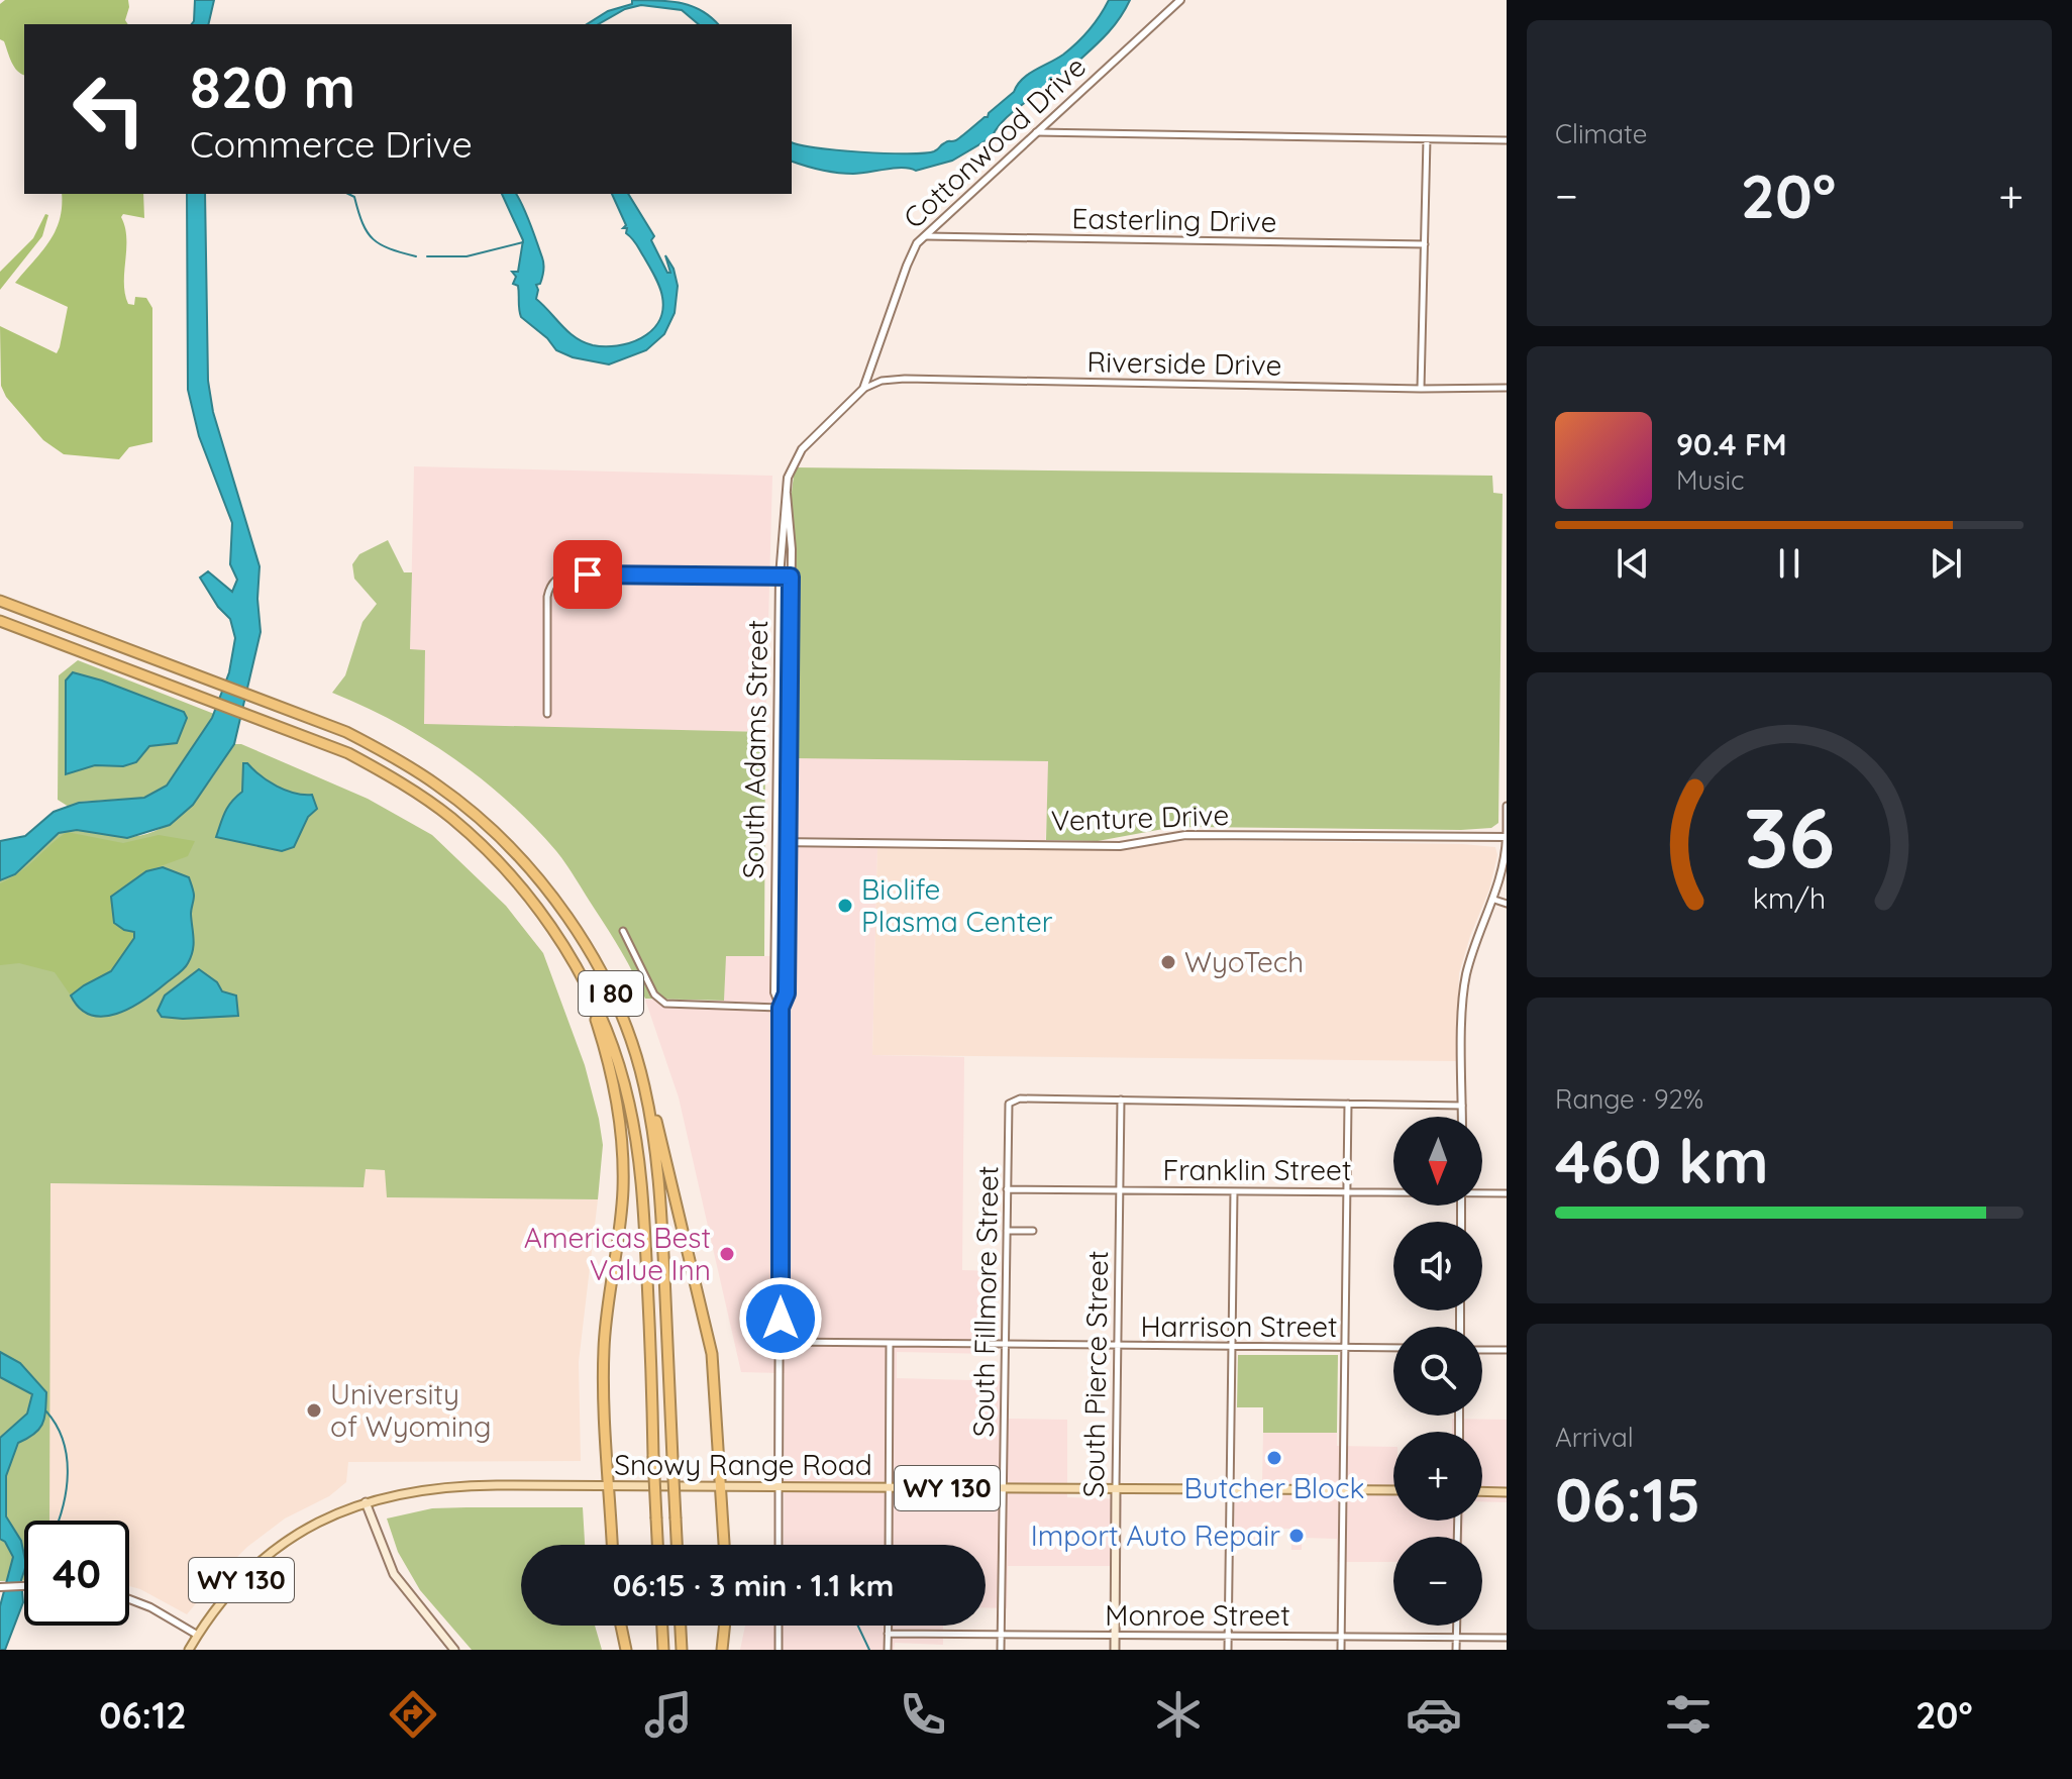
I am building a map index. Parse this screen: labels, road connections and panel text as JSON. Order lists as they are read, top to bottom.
{
  "streets": {
    "highway": ["I 80"],
    "main road": ["South Pierce Street", "Snowy Range Road", "WY 130"],
    "street": [
      "Cottonwood Drive",
      "Easterling Drive",
      "Riverside Drive",
      "South Adams Street",
      "Venture Drive",
      "Franklin Street",
      "South Fillmore Street",
      "Harrison Street",
      "Monroe Street"
    ]
  },
  "crossings": [
    ["Cottonwood Drive", "Easterling Drive"],
    ["Cottonwood Drive", "Riverside Drive"],
    ["Cottonwood Drive", "South Adams Street"],
    ["South Adams Street", "Venture Drive"],
    ["South Adams Street", "Harrison Street"],
    ["South Adams Street", "Snowy Range Road"],
    ["Franklin Street", "South Fillmore Street"],
    ["Franklin Street", "South Pierce Street"],
    ["South Fillmore Street", "Harrison Street"],
    ["South Fillmore Street", "South Pierce Street"],
    ["South Fillmore Street", "Snowy Range Road"],
    ["South Fillmore Street", "Monroe Street"],
    ["Harrison Street", "South Pierce Street"],
    ["South Pierce Street", "Snowy Range Road"],
    ["South Pierce Street", "Monroe Street"]
  ],
  "places": [
    "Biolife Plasma Center",
    "WyoTech",
    "Americas Best Value Inn",
    "University of Wyoming",
    "Butcher Block",
    "Import Auto Repair"
  ],
  "north": "bottom",
  "page": {
    "tile": [
      "Climate",
      ["Range · 92%", "460 km"],
      ["Arrival", "06:15"]
    ],
    "turn": ["820 m", "Commerce Drive"],
    "heat": ["−", "20°", "+"],
    "song": ["90.4 FM", "Music"],
    "map_buttons": ["+", "−"],
    "limit": "40",
    "trip": "06:15 · 3 min · 1.1 km",
    "tabs": ["06:12", "20°"],
    "gauge": ["36", "km/h"]
  }
}
